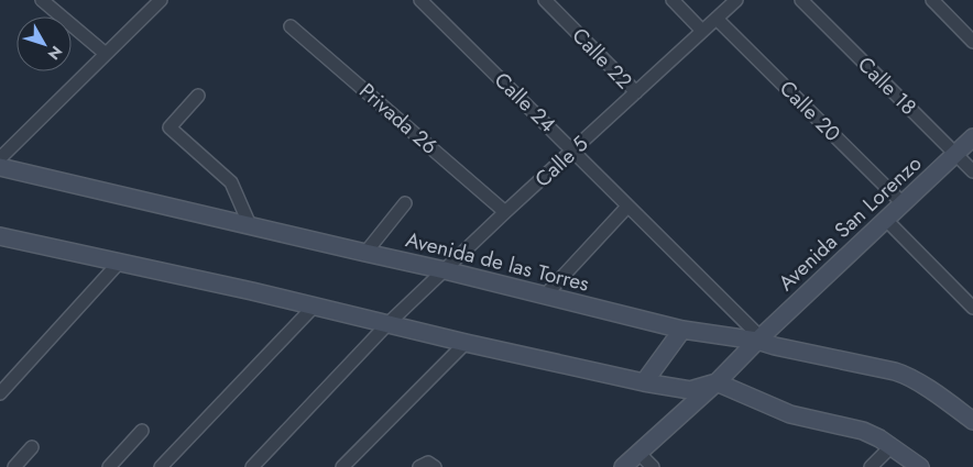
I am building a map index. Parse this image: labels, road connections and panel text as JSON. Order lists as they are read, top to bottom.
{
  "streets": {
    "main road": ["Avenida San Lorenzo", "Avenida de las Torres"],
    "street": [
      "Calle 22",
      "Calle 18",
      "Calle 24",
      "Calle 20",
      "Privada 26",
      "Calle 5"
    ]
  },
  "crossings": [
    ["Calle 22", "Calle 5"],
    ["Calle 18", "Avenida San Lorenzo"],
    ["Calle 24", "Calle 5"],
    ["Calle 24", "Avenida San Lorenzo"],
    ["Calle 24", "Avenida de las Torres"],
    ["Calle 20", "Calle 5"],
    ["Calle 20", "Avenida San Lorenzo"],
    ["Privada 26", "Calle 5"],
    ["Calle 5", "Avenida de las Torres"],
    ["Avenida San Lorenzo", "Avenida de las Torres"]
  ],
  "north": "bottom right"
}
